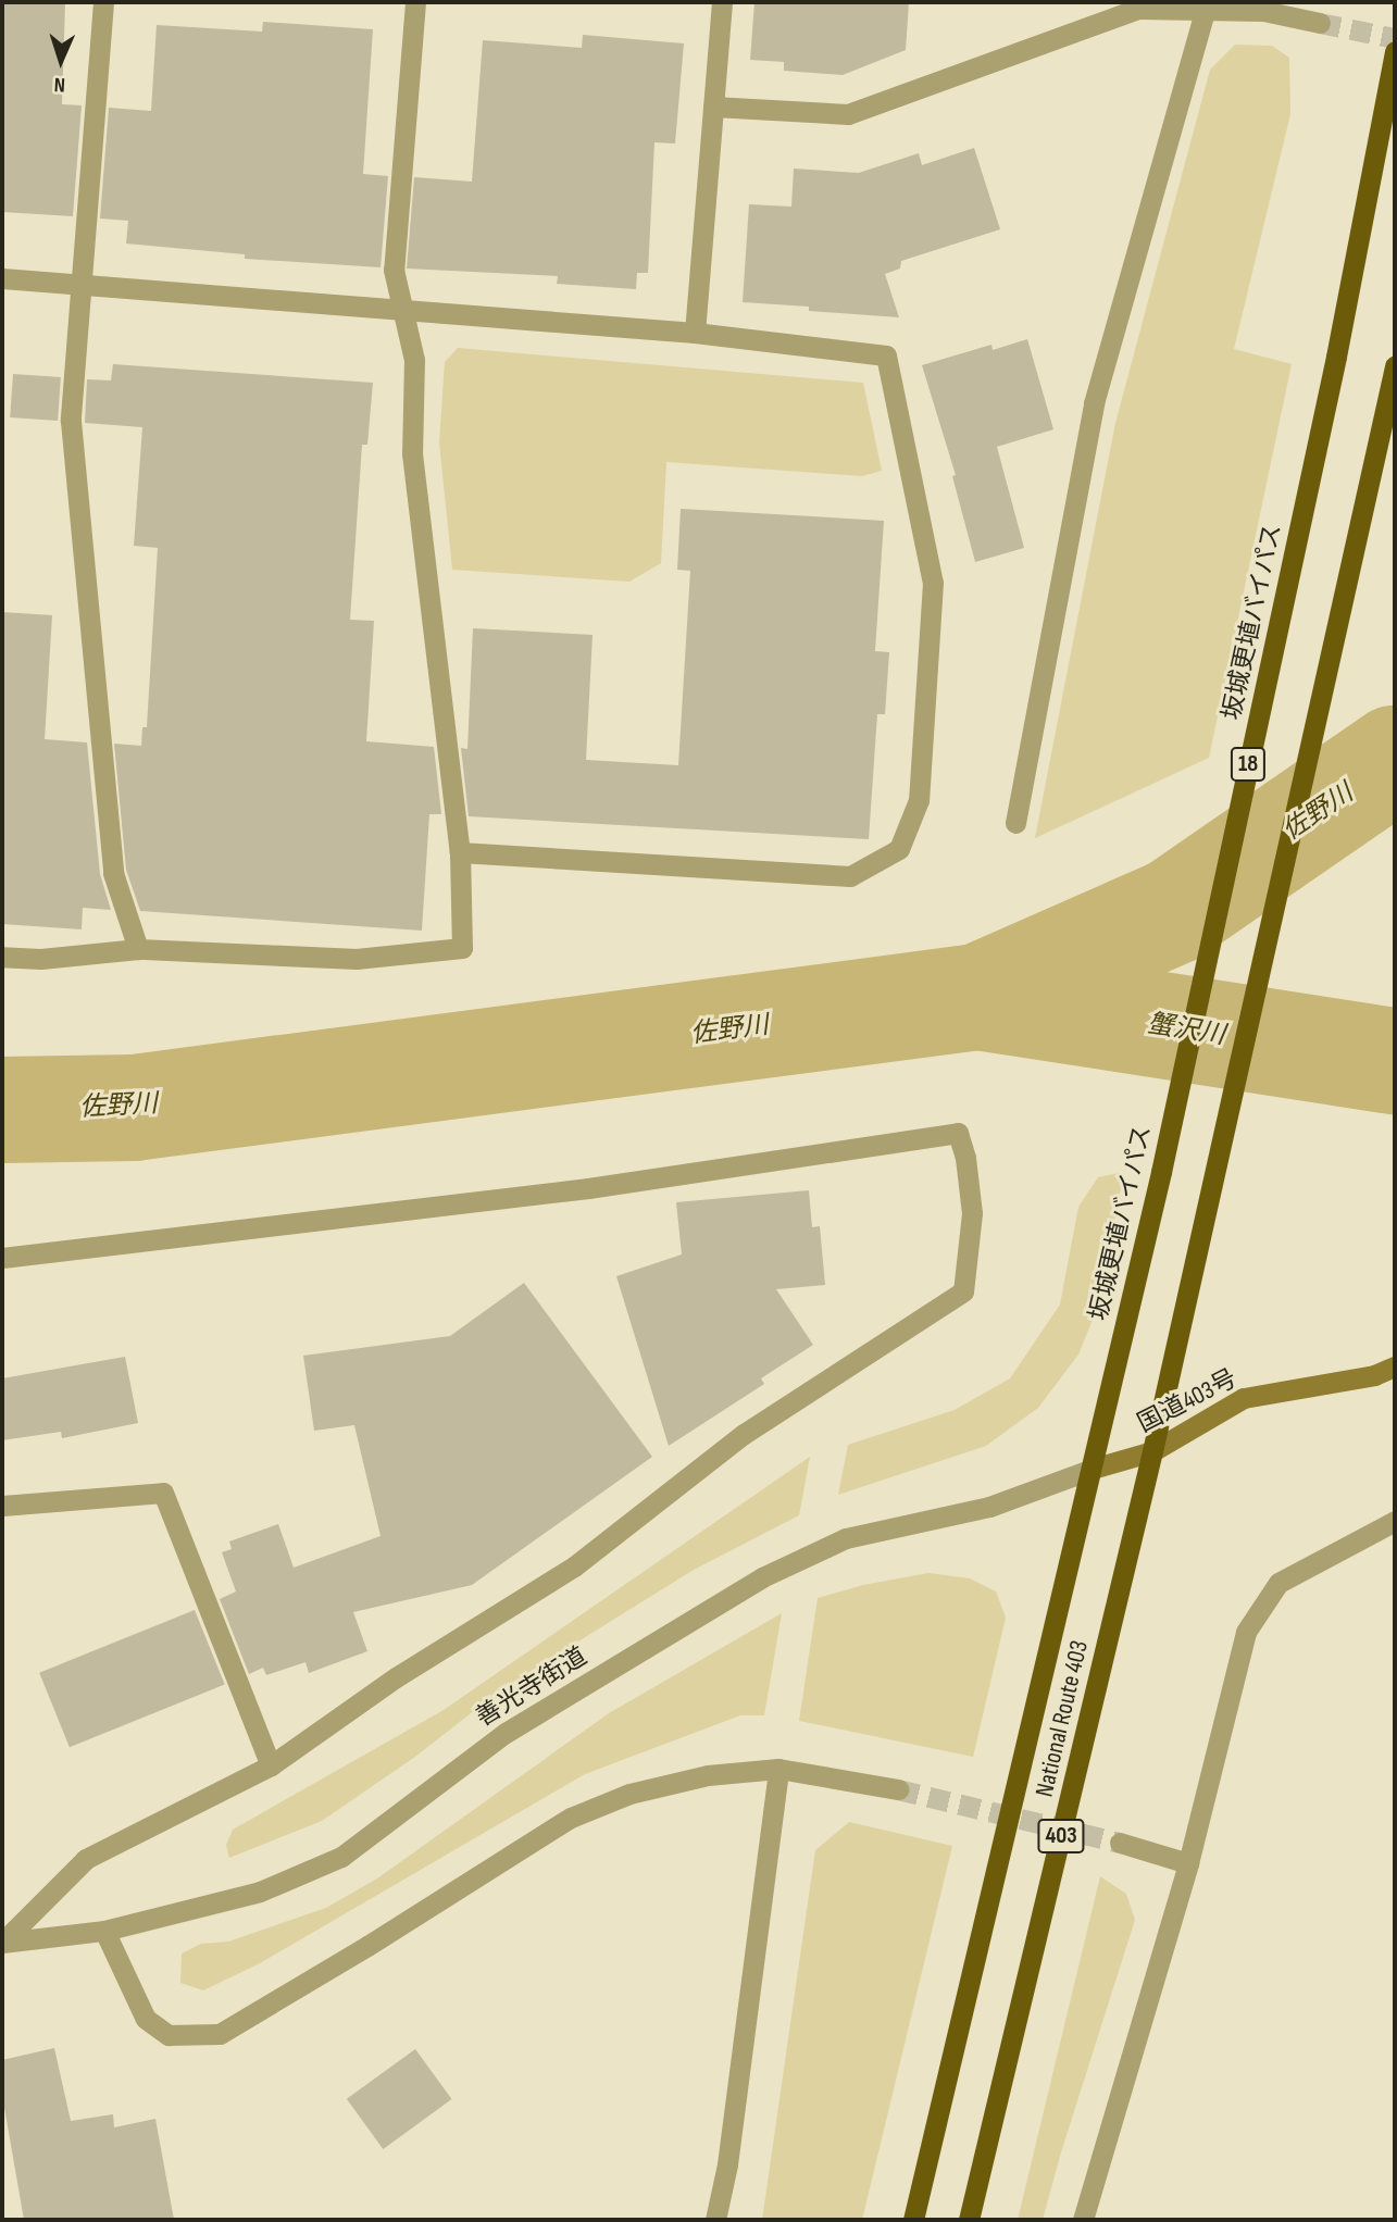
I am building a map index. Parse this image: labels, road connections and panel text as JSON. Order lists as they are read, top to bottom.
{
  "streets": {
    "highway": [
      "坂城更埴バイパス",
      "18",
      "National Route 403",
      "403"
    ],
    "main road": ["国道403号"],
    "street": ["善光寺街道"]
  },
  "crossings": [
    ["坂城更埴バイパス", "国道403号"],
    ["坂城更埴バイパス", "善光寺街道"],
    ["坂城更埴バイパス", "National Route 403"],
    ["18", "国道403号"],
    ["18", "National Route 403"],
    ["国道403号", "善光寺街道"],
    ["国道403号", "National Route 403"],
    ["善光寺街道", "National Route 403"]
  ],
  "water": ["佐野川", "蟹沢川"],
  "north": "bottom"
}
